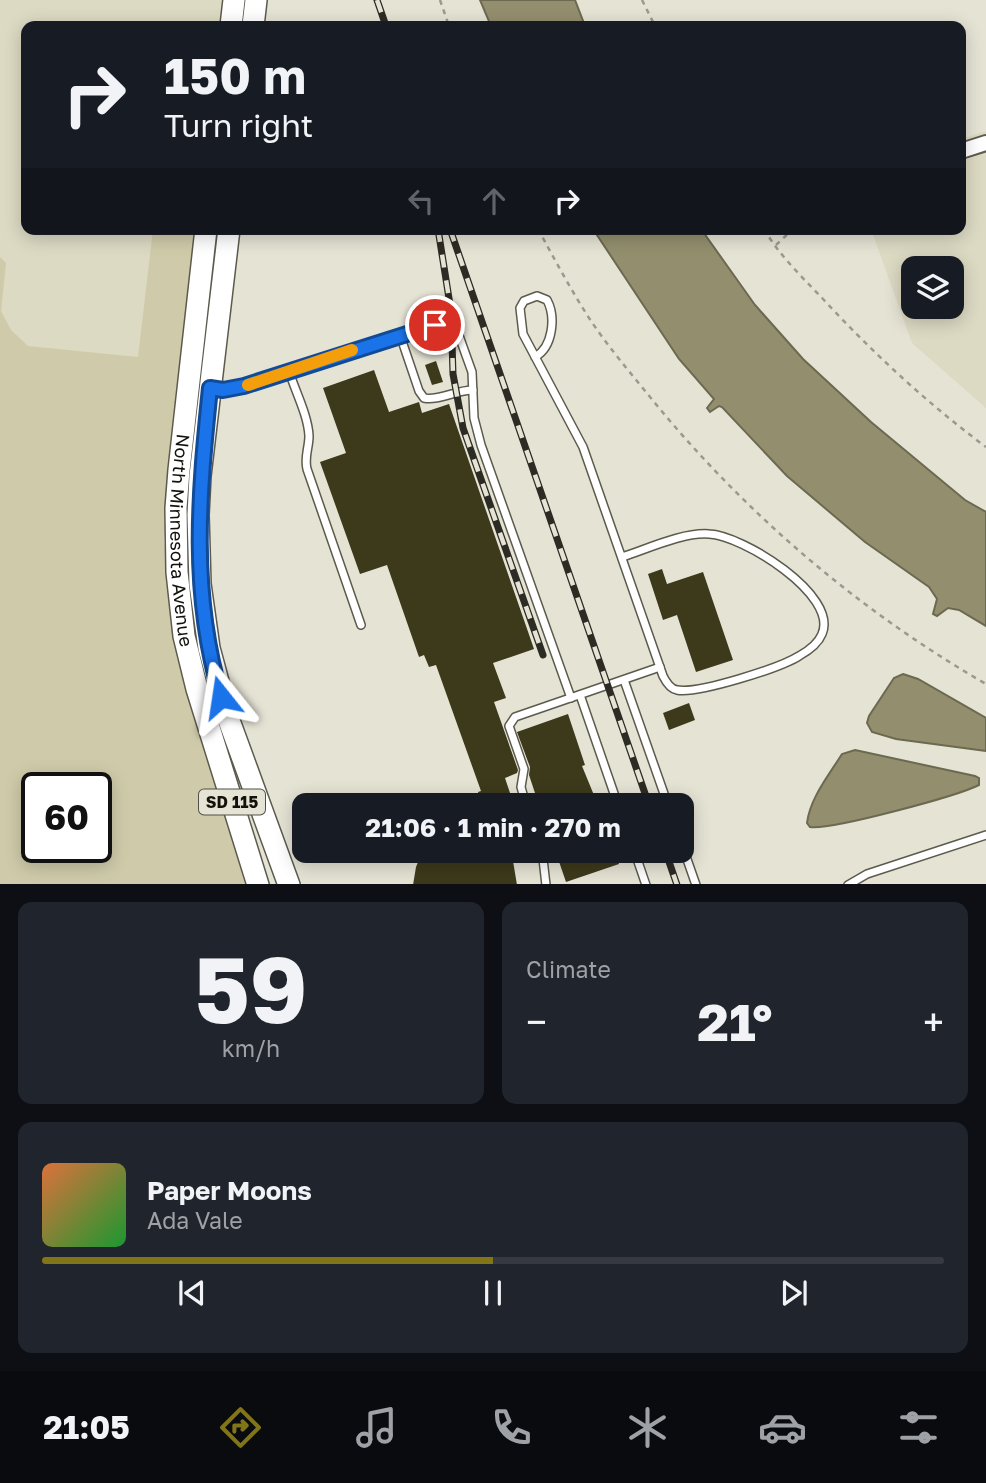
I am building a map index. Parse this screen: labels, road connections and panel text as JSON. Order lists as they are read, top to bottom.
{
  "streets": {
    "main road": ["North Minnesota Avenue", "SD 115"]
  },
  "page": {
    "turn": ["150 m", "Turn right"],
    "limit": "60",
    "trip": "21:06 · 1 min · 270 m",
    "tile": [
      ["59", "km/h"],
      "Climate"
    ],
    "heat": ["−", "21°", "+"],
    "song": ["Paper Moons", "Ada Vale"],
    "tabs": "21:05"
  }
}
